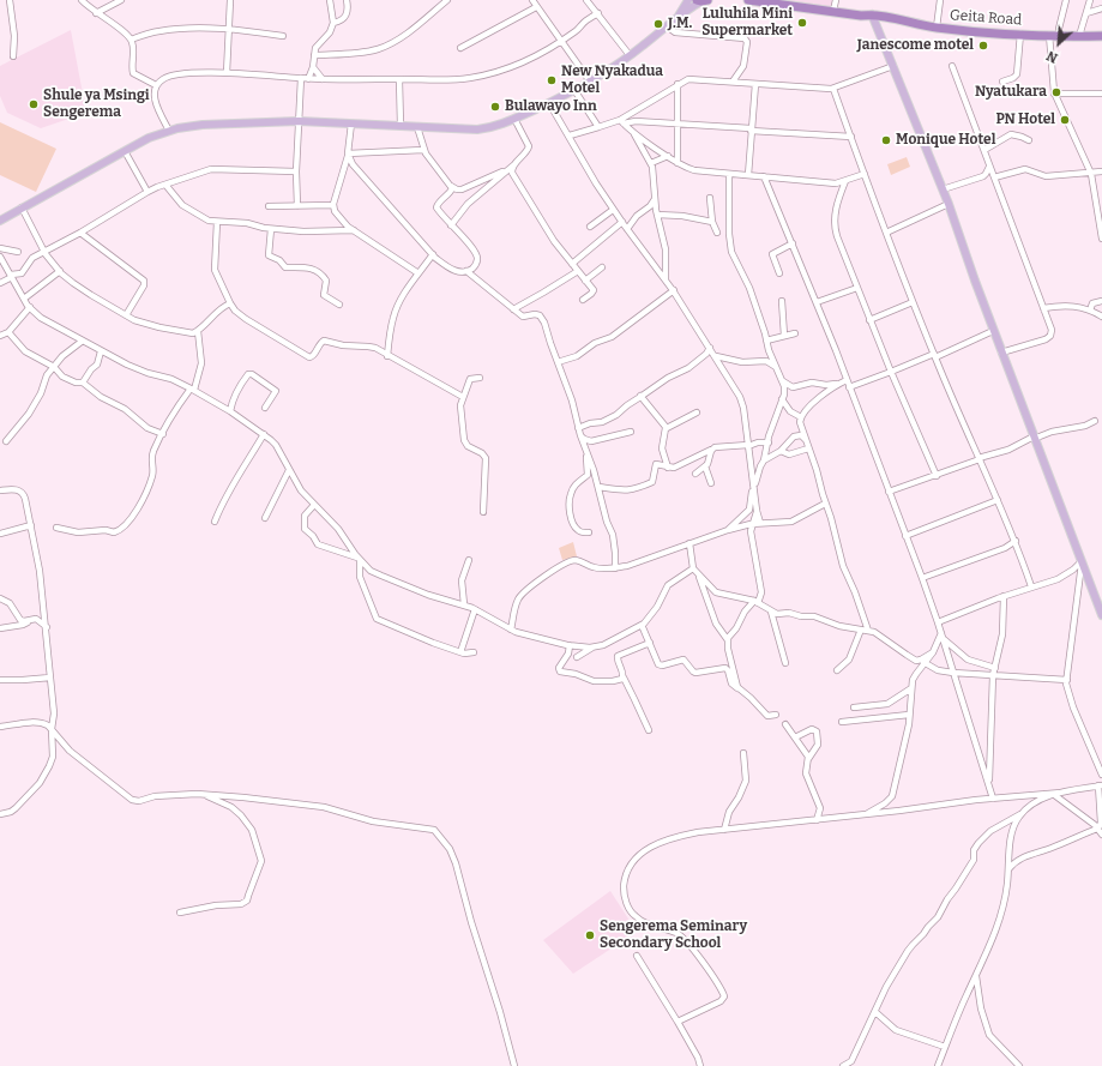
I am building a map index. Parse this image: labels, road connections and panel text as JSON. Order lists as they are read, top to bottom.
{
  "streets": {
    "highway": ["Geita Road"]
  },
  "places": [
    "Luluhila Mini Supermarket",
    "J.M.",
    "Janescome motel",
    "New Nyakadua Motel",
    "Nyatukara",
    "Shule ya Msingi Sengerema",
    "Bulawayo Inn",
    "PN Hotel",
    "Monique Hotel",
    "Sengerema Seminary Secondary School"
  ],
  "north": "bottom left"
}
